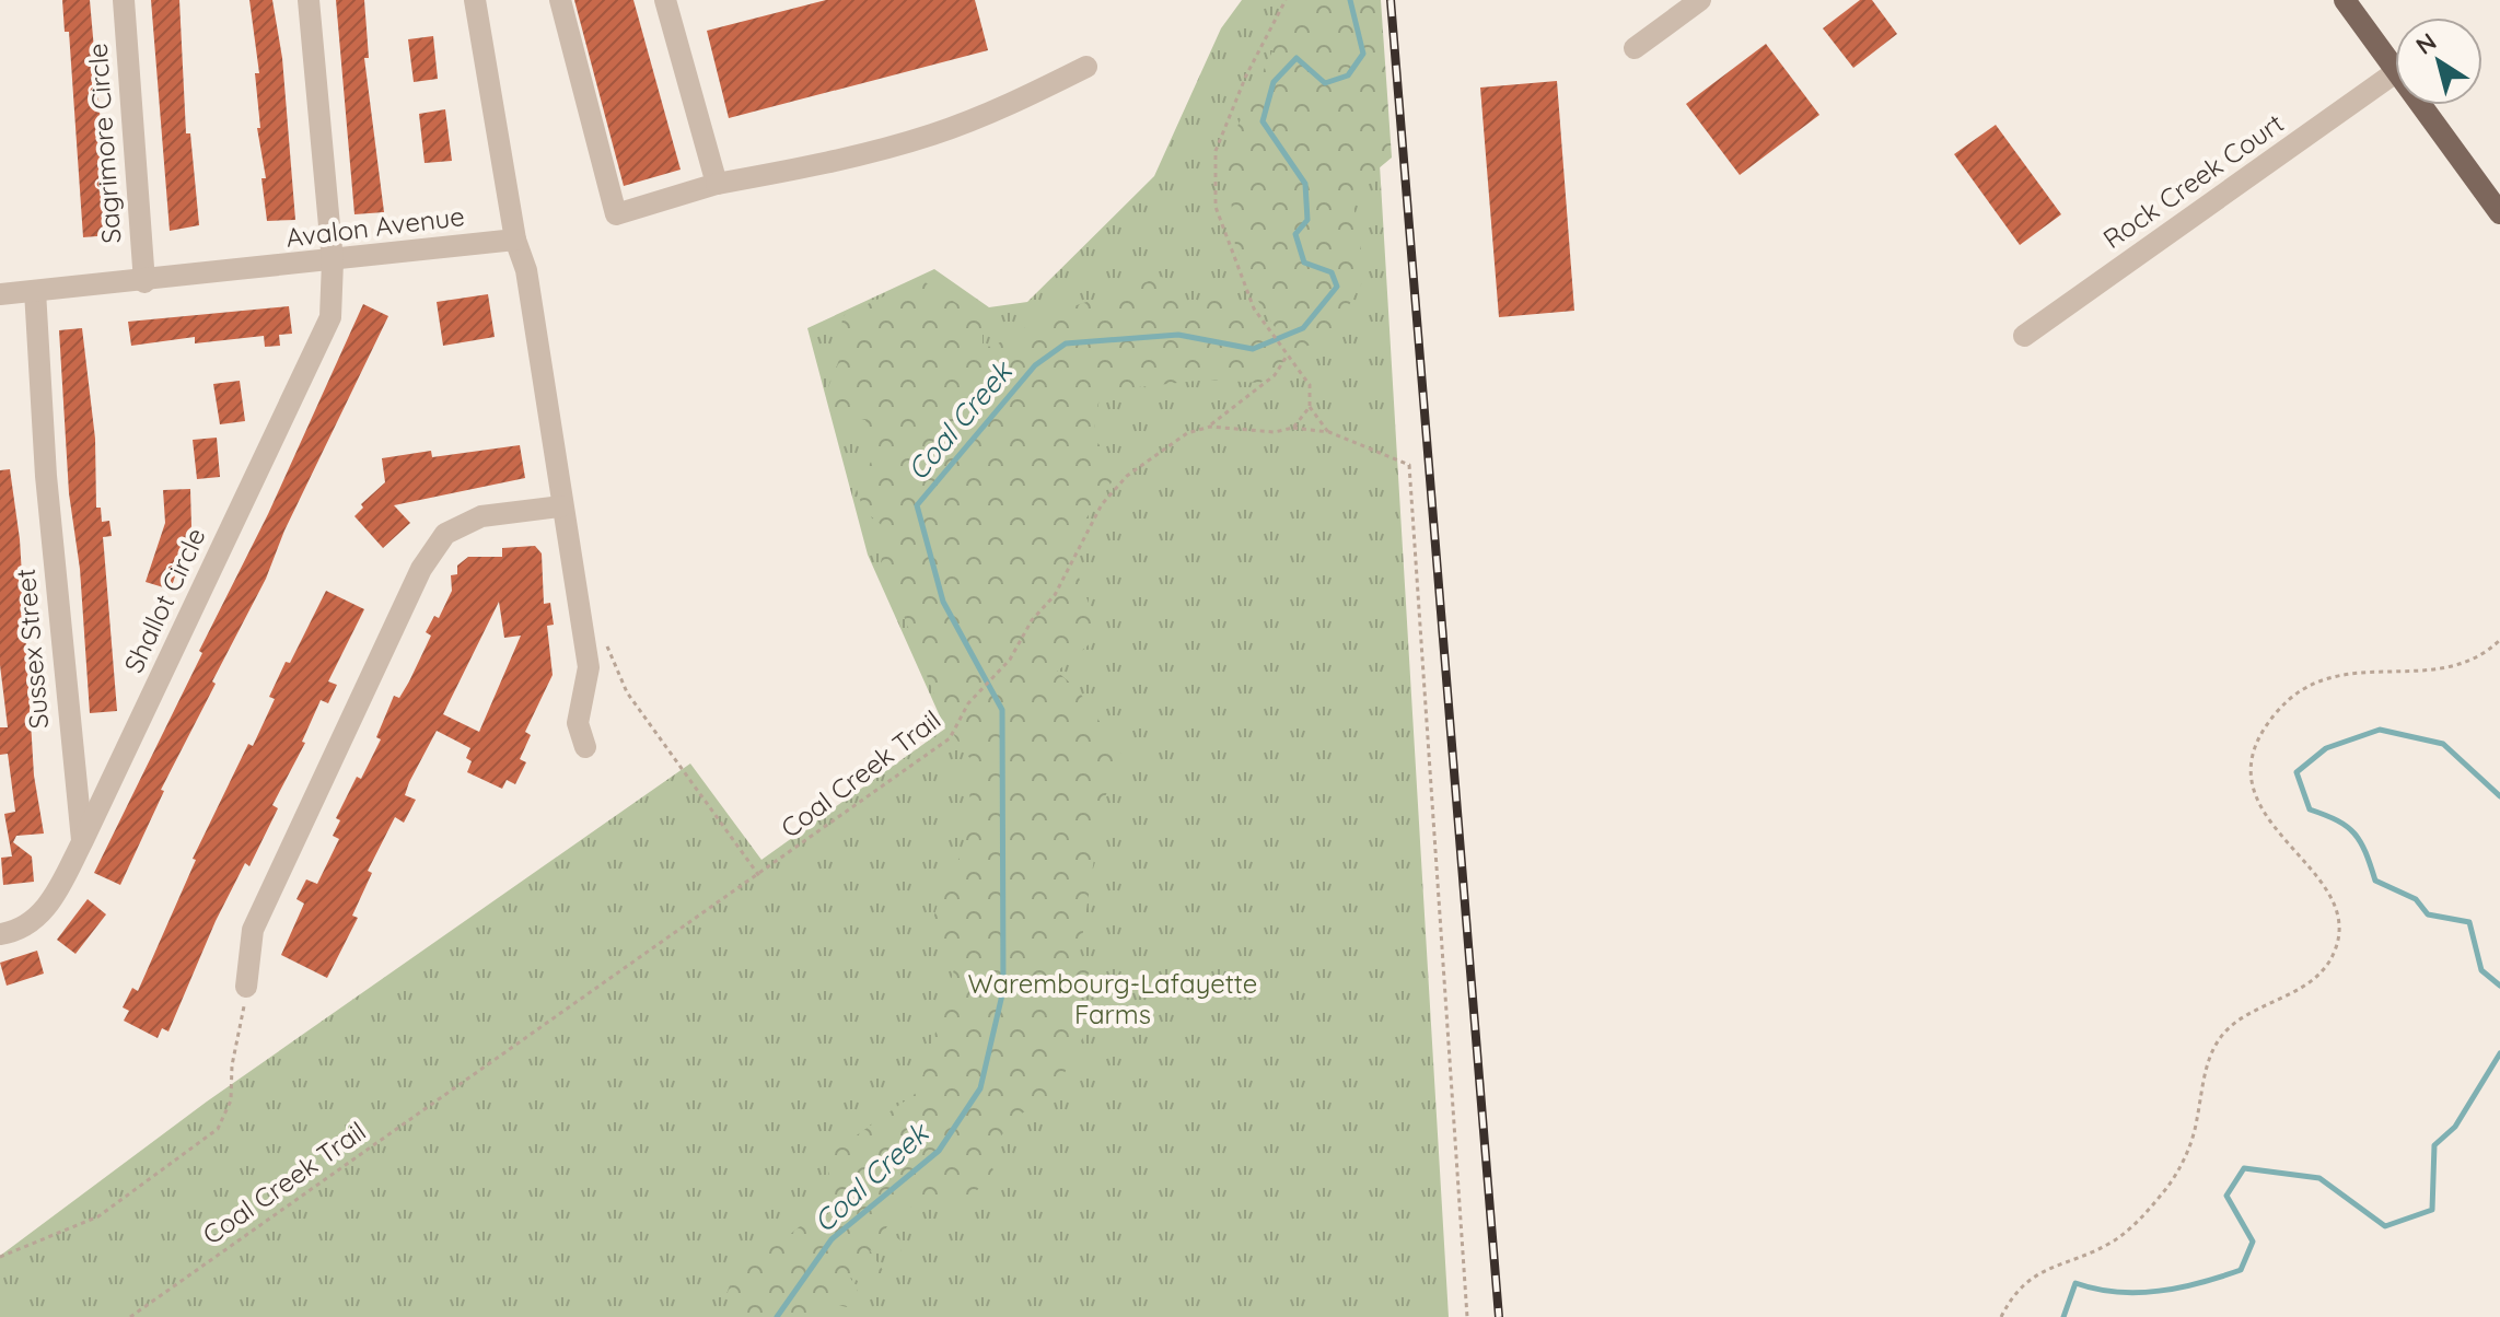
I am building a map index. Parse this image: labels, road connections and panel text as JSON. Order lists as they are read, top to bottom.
{
  "streets": {
    "street": [
      "Sagrimore Circle",
      "Rock Creek Court",
      "Avalon Avenue",
      "Shallot Circle",
      "Sussex Street"
    ],
    "path": ["Coal Creek Trail"]
  },
  "crossings": [
    ["Sagrimore Circle", "Avalon Avenue"],
    ["Avalon Avenue", "Shallot Circle"],
    ["Avalon Avenue", "Sussex Street"],
    ["Shallot Circle", "Sussex Street"]
  ],
  "water": ["Coal Creek"],
  "parks": ["Warembourg-Lafayette Farms"],
  "north": "top left"
}
